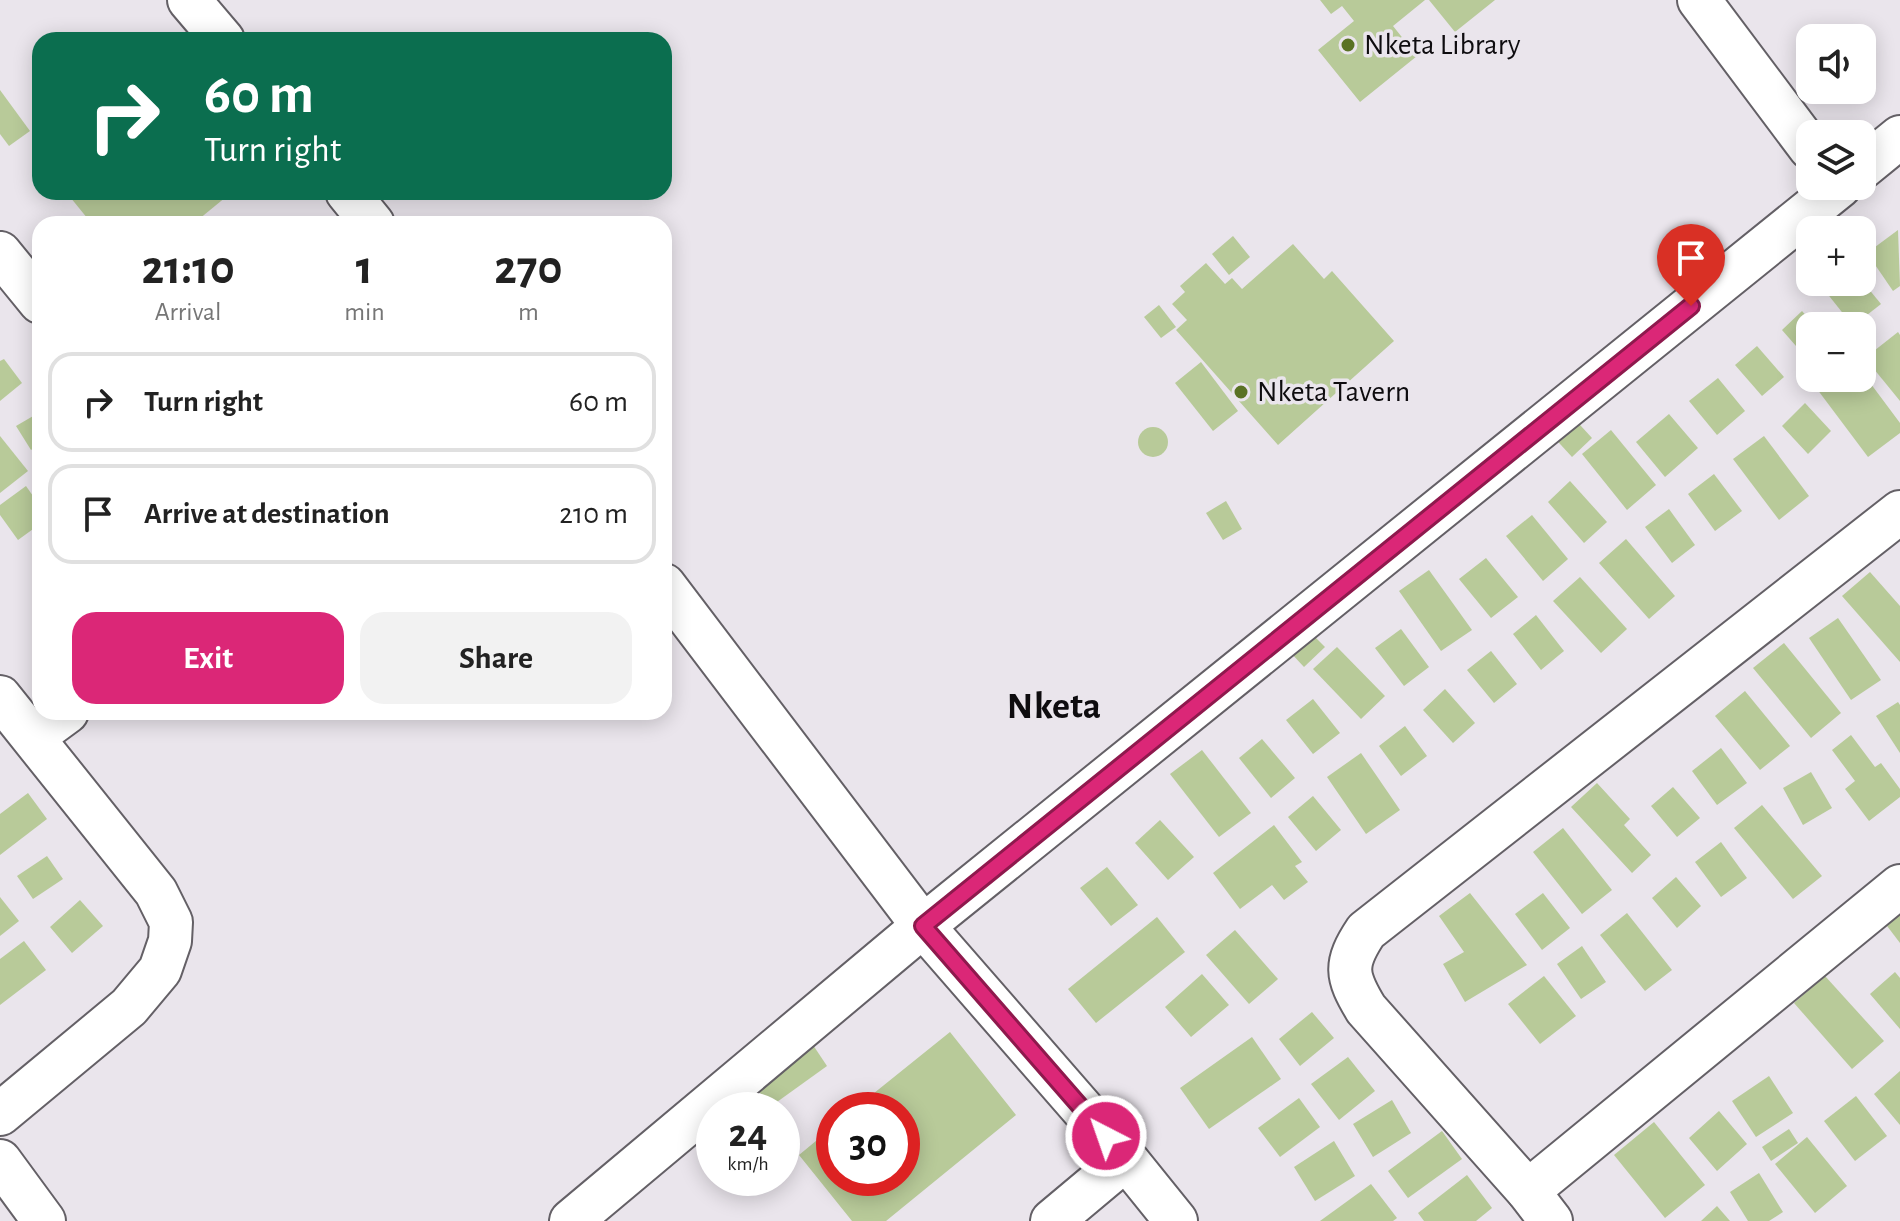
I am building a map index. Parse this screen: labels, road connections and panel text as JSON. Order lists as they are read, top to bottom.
{
  "districts": ["Nketa"],
  "places": ["Nketa Library", "Nketa Tavern"],
  "page": {
    "map_buttons": ["+", "−"],
    "turn": ["60 m", "Turn right"],
    "eta": [
      "21:10",
      "Arrival",
      "1",
      "min",
      "270",
      "m"
    ],
    "list": [
      {
        "name": "Turn right",
        "value": "60 m"
      },
      {
        "name": "Arrive at destination",
        "value": "210 m"
      }
    ],
    "buttons": ["Exit", "Share"],
    "speed": "24 km/h",
    "limit": "30"
  }
}
